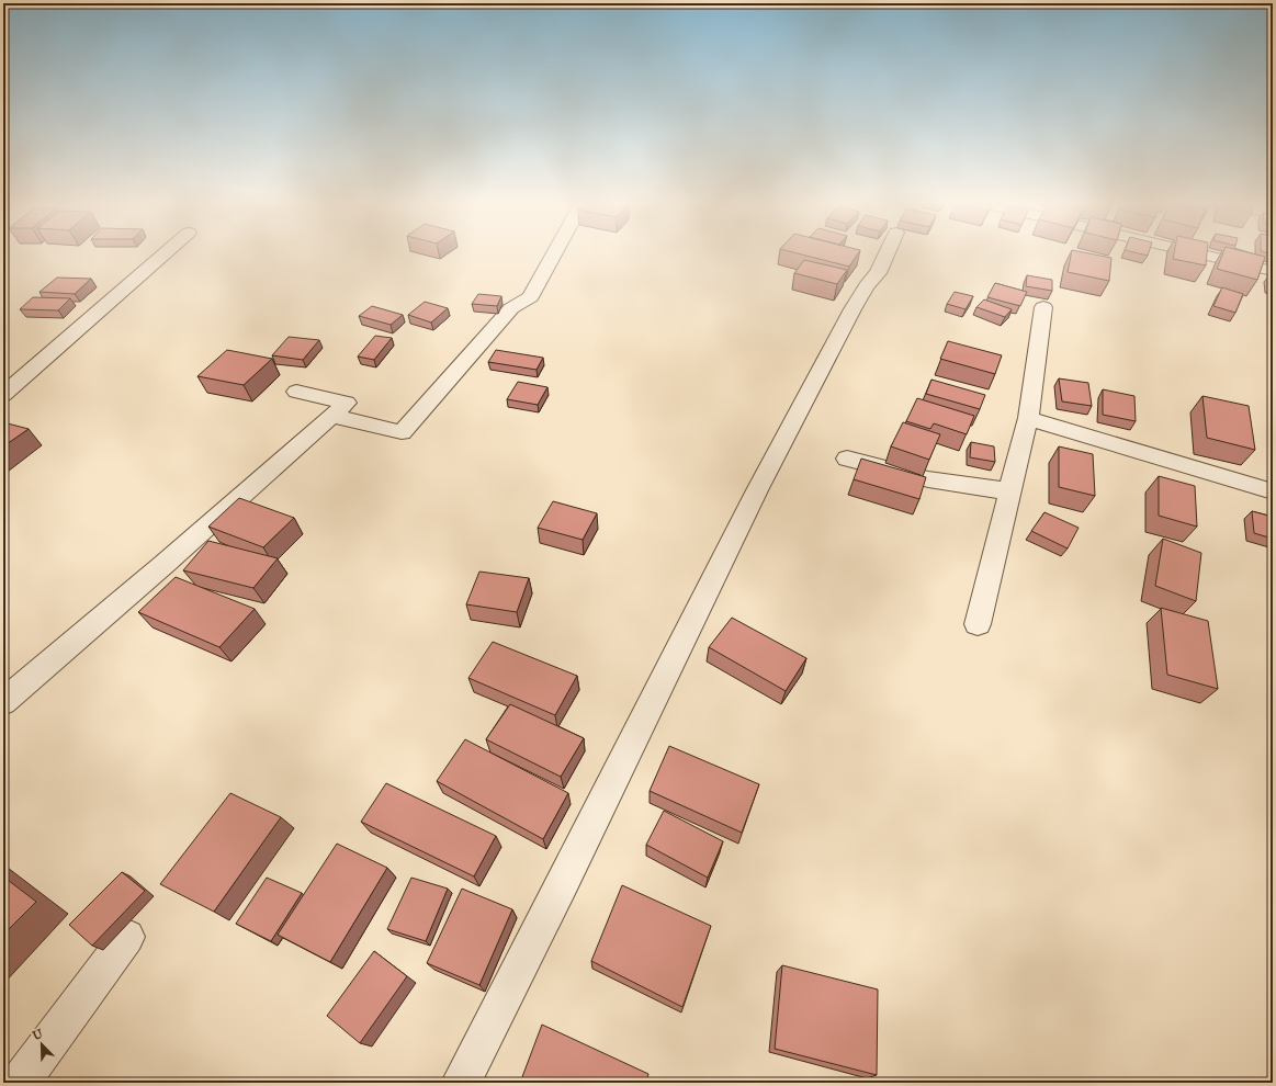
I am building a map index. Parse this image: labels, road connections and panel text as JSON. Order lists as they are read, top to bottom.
{
  "north": "top left"
}
